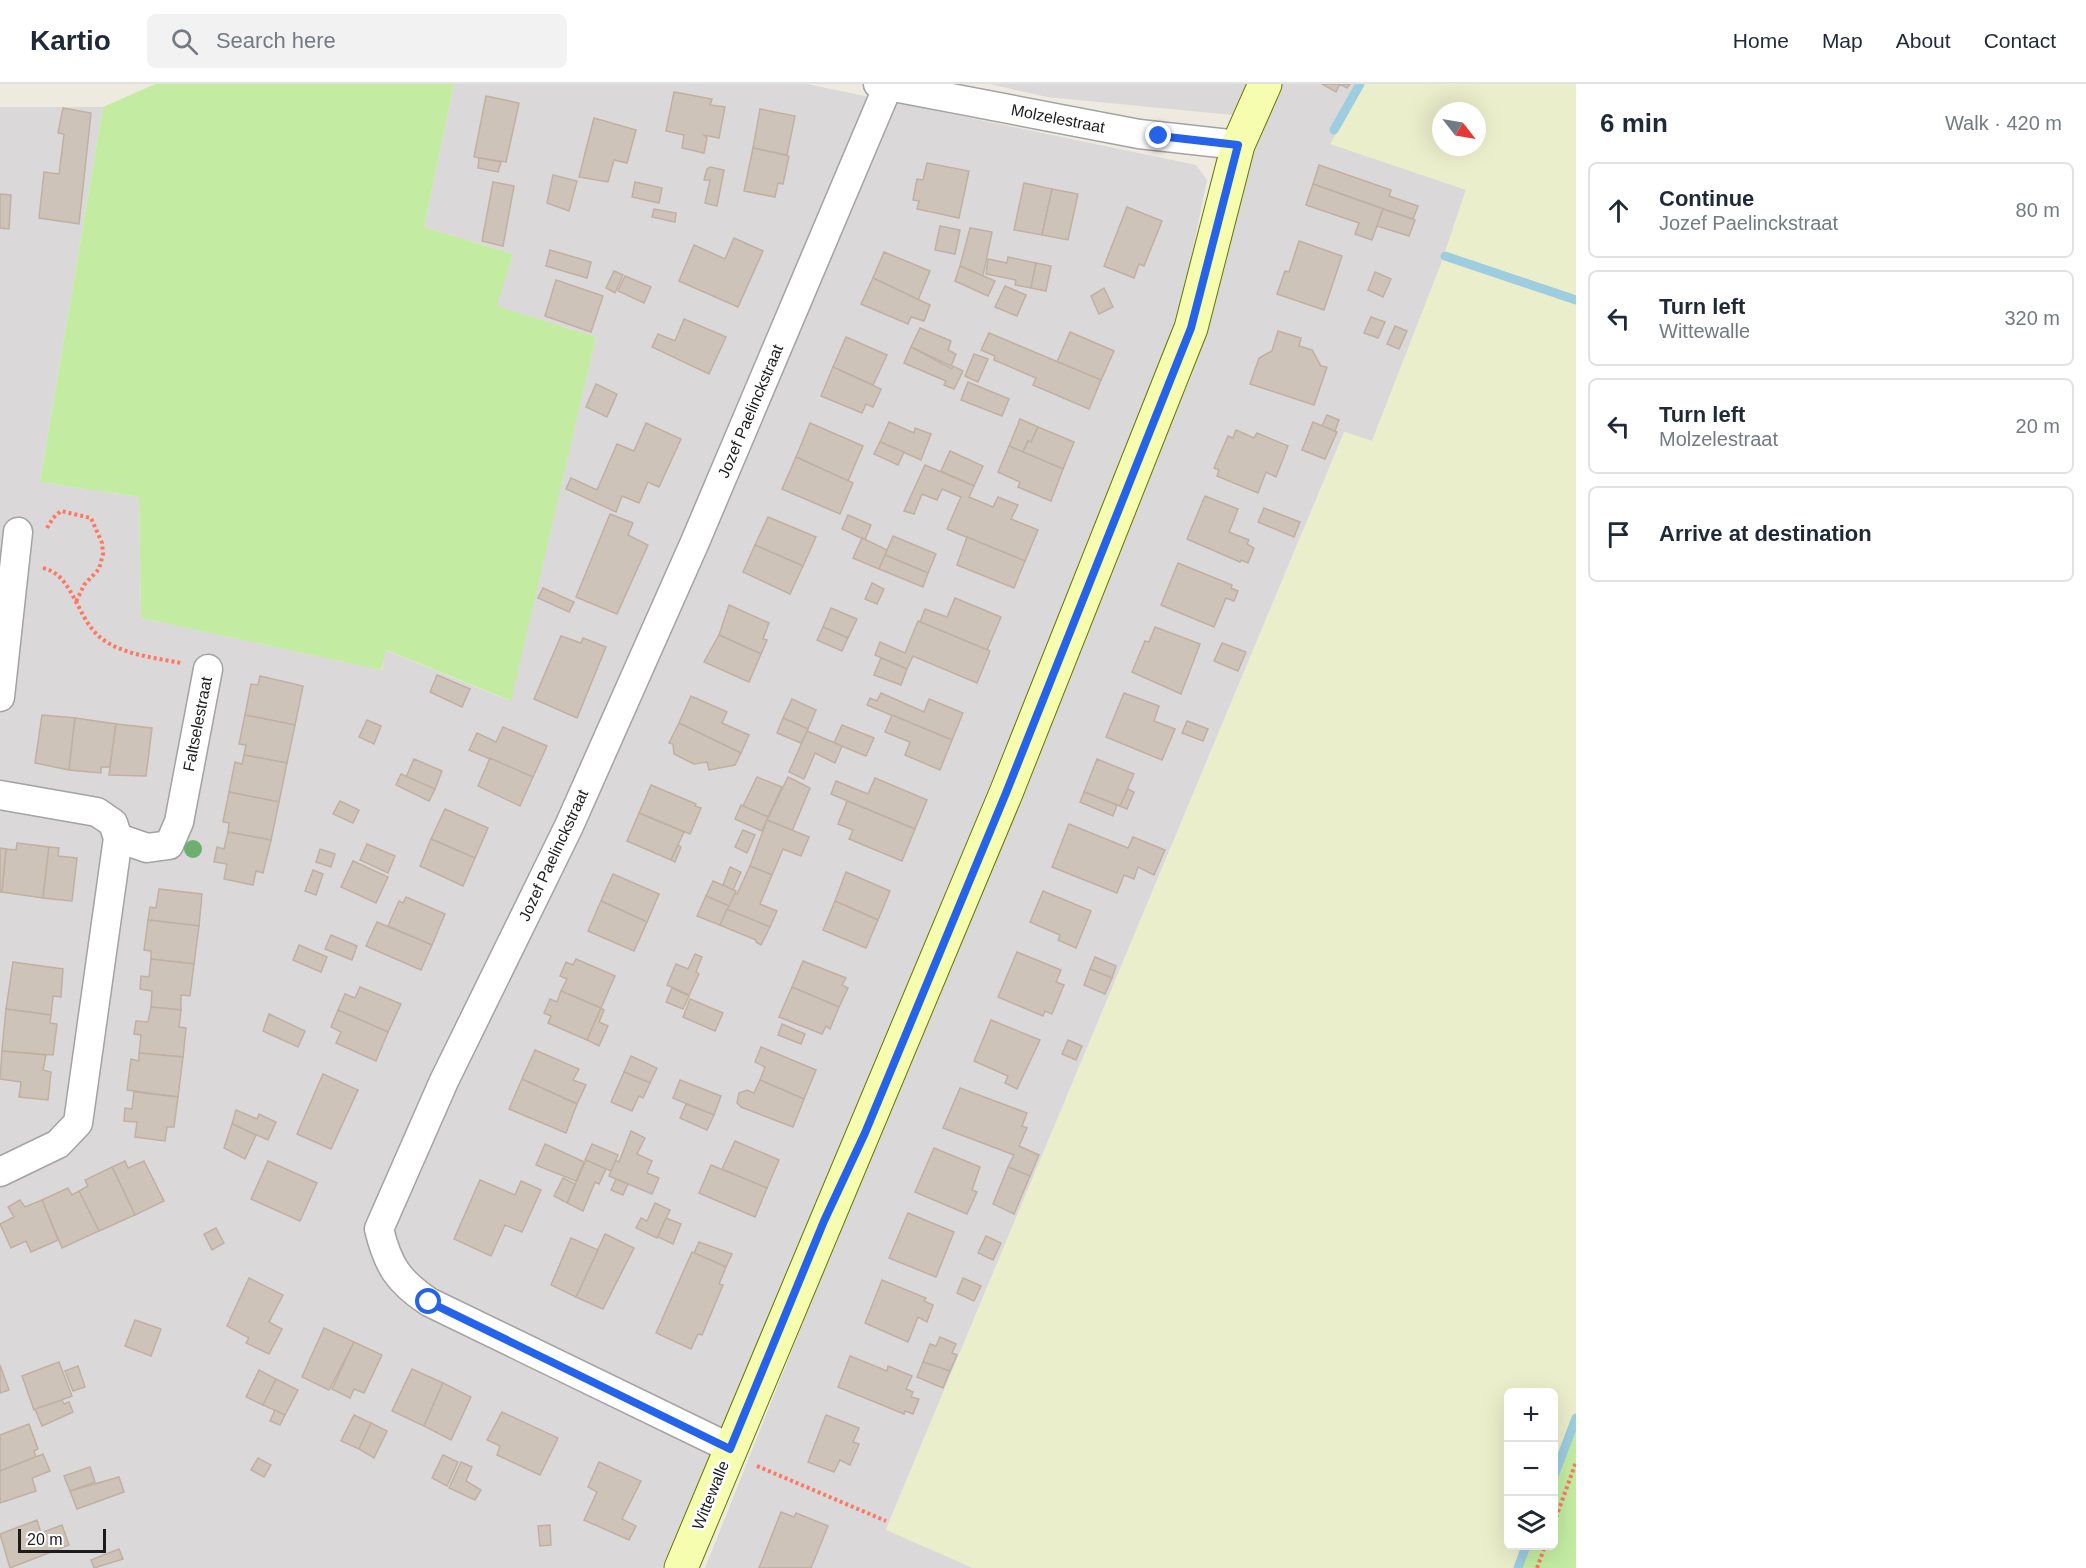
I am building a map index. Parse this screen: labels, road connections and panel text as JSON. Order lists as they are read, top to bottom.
{
  "streets": {
    "street": [
      "Molzelestraat",
      "Jozef Paelinckstraat",
      "Faltselestraat",
      "Wittewalle"
    ]
  },
  "crossings": [
    ["Molzelestraat", "Jozef Paelinckstraat"],
    ["Molzelestraat", "Wittewalle"],
    ["Jozef Paelinckstraat", "Wittewalle"]
  ],
  "scale_bar": "20 m",
  "north": "bottom right",
  "page": {
    "header": "Kartio",
    "search": "Search here",
    "nav": [
      "Home",
      "Map",
      "About",
      "Contact"
    ],
    "heading": ["6 min", "Walk · 420 m"],
    "list": [
      ["Continue", "Jozef Paelinckstraat", "80 m"],
      ["Turn left", "Wittewalle", "320 m"],
      ["Turn left", "Molzelestraat", "20 m"],
      "Arrive at destination"
    ],
    "map_buttons": ["+", "−"],
    "scale": "20 m"
  }
}
